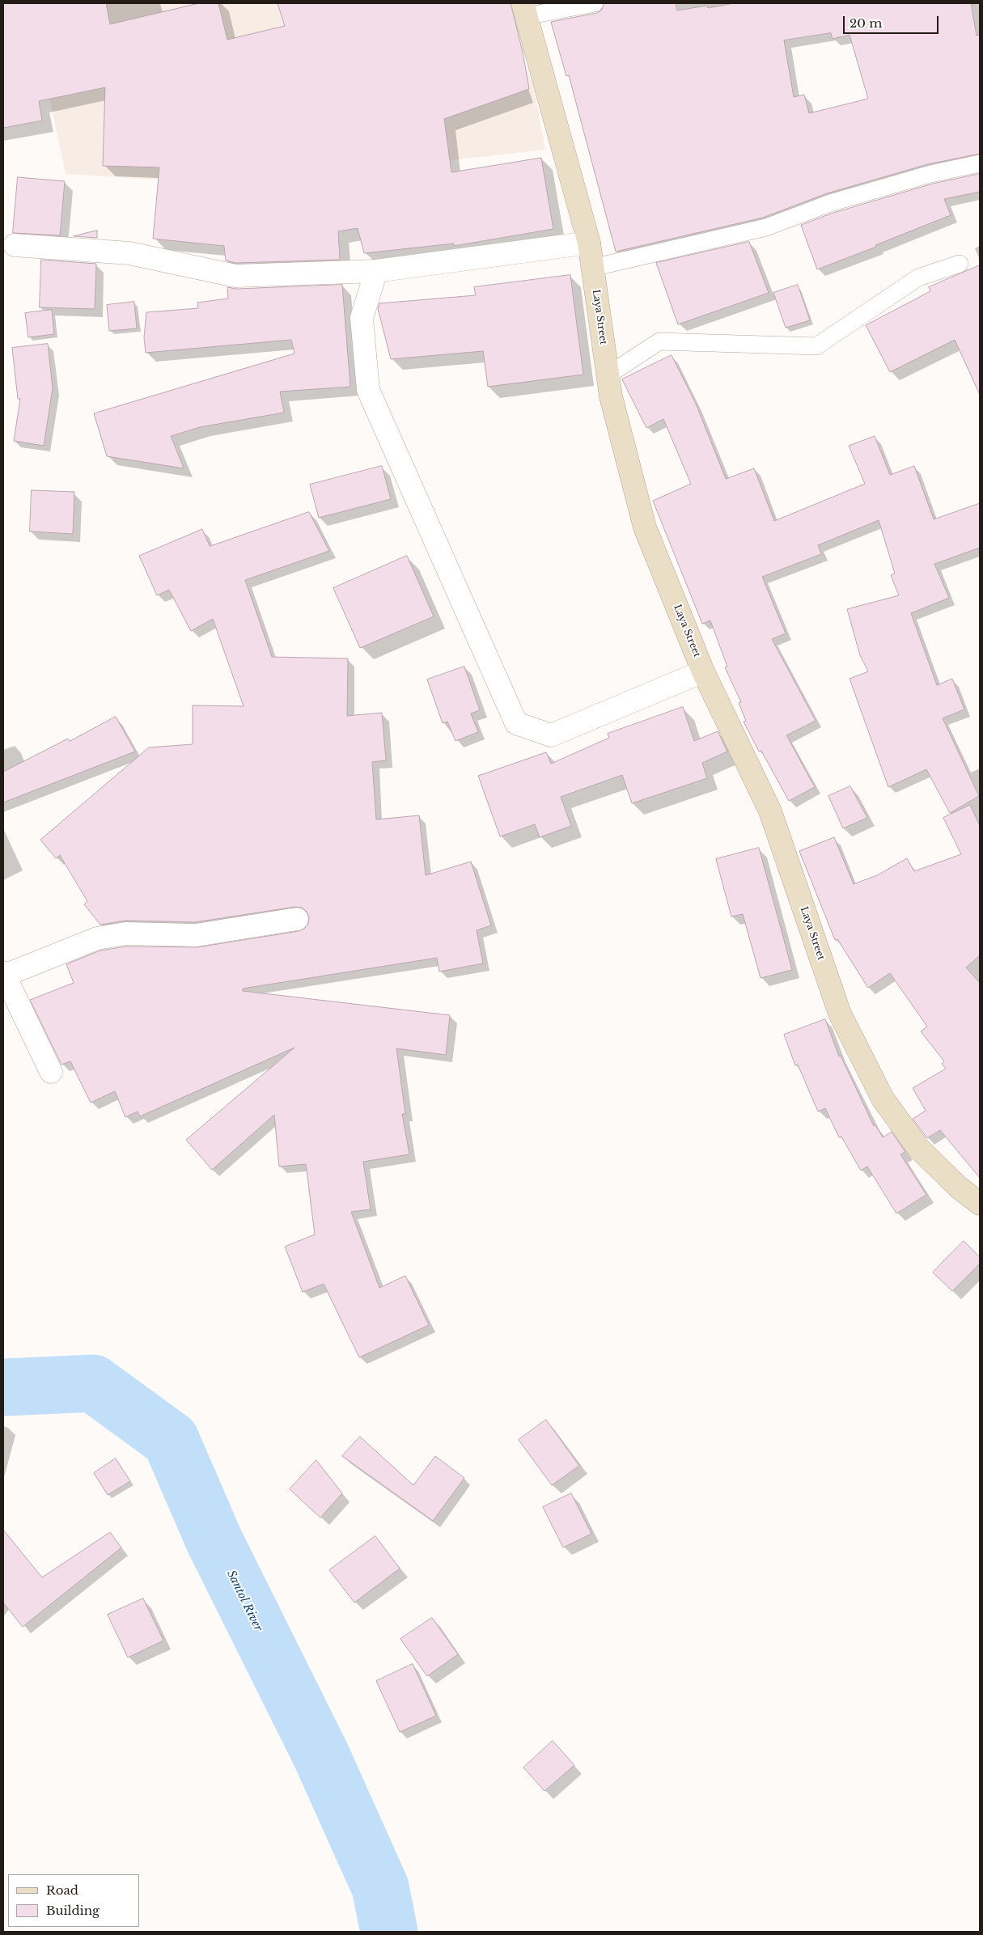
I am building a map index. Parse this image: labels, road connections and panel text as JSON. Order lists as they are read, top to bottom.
{
  "streets": {
    "street": ["Laya Street"]
  },
  "water": ["Santol River"],
  "legend": ["Road", "Building"],
  "scale_bar": "20 m"
}
